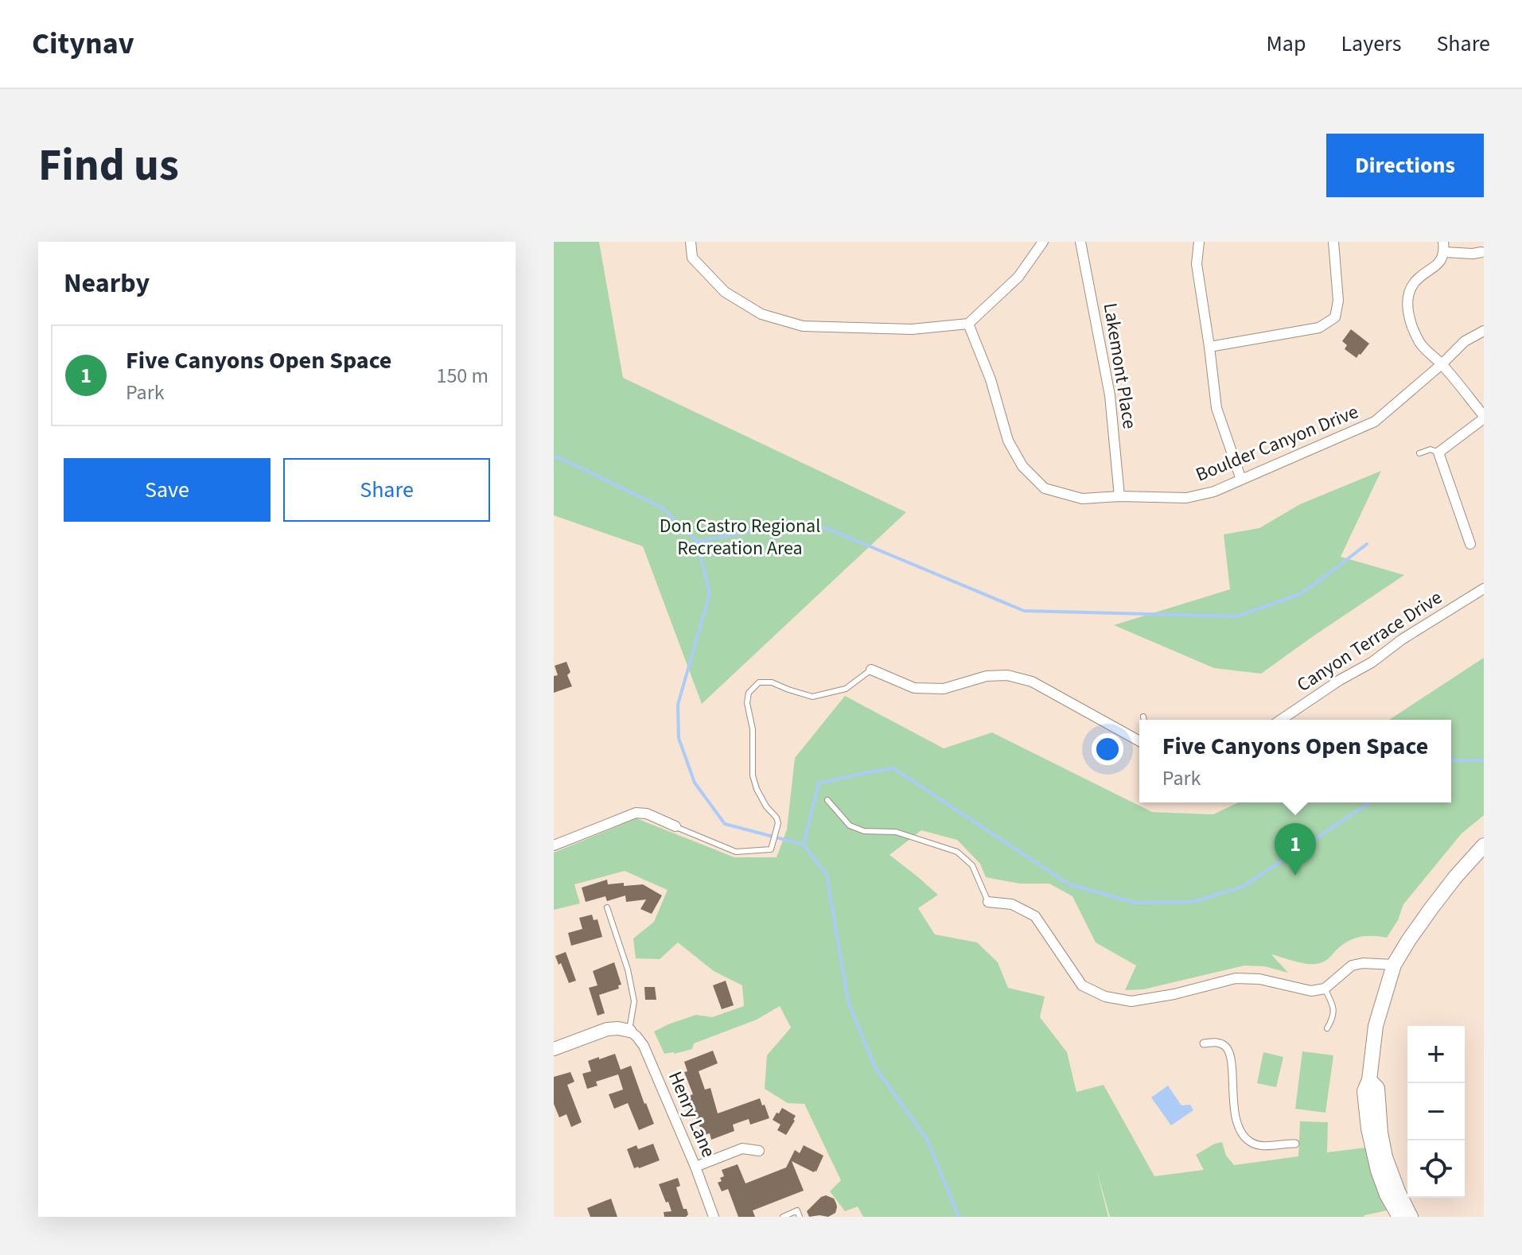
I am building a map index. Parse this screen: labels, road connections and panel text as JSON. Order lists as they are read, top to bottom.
{
  "streets": {
    "street": [
      "Lakemont Place",
      "Boulder Canyon Drive",
      "Canyon Terrace Drive",
      "Henry Lane"
    ]
  },
  "crossings": [
    ["Lakemont Place", "Boulder Canyon Drive"]
  ],
  "parks": ["Don Castro Regional Recreation Area"],
  "page": {
    "header": "Citynav",
    "nav": ["Map", "Layers", "Share"],
    "buttons": [
      "Directions",
      ["Save", "Share"]
    ],
    "title": "Find us",
    "heading": "Nearby",
    "list": [
      {
        "mark": "1",
        "name": "Five Canyons Open Space",
        "note": "Park",
        "value": "150 m"
      }
    ],
    "popup": ["Five Canyons Open Space", "Park"],
    "pins": "1",
    "map_buttons": ["+", "−"]
  }
}
